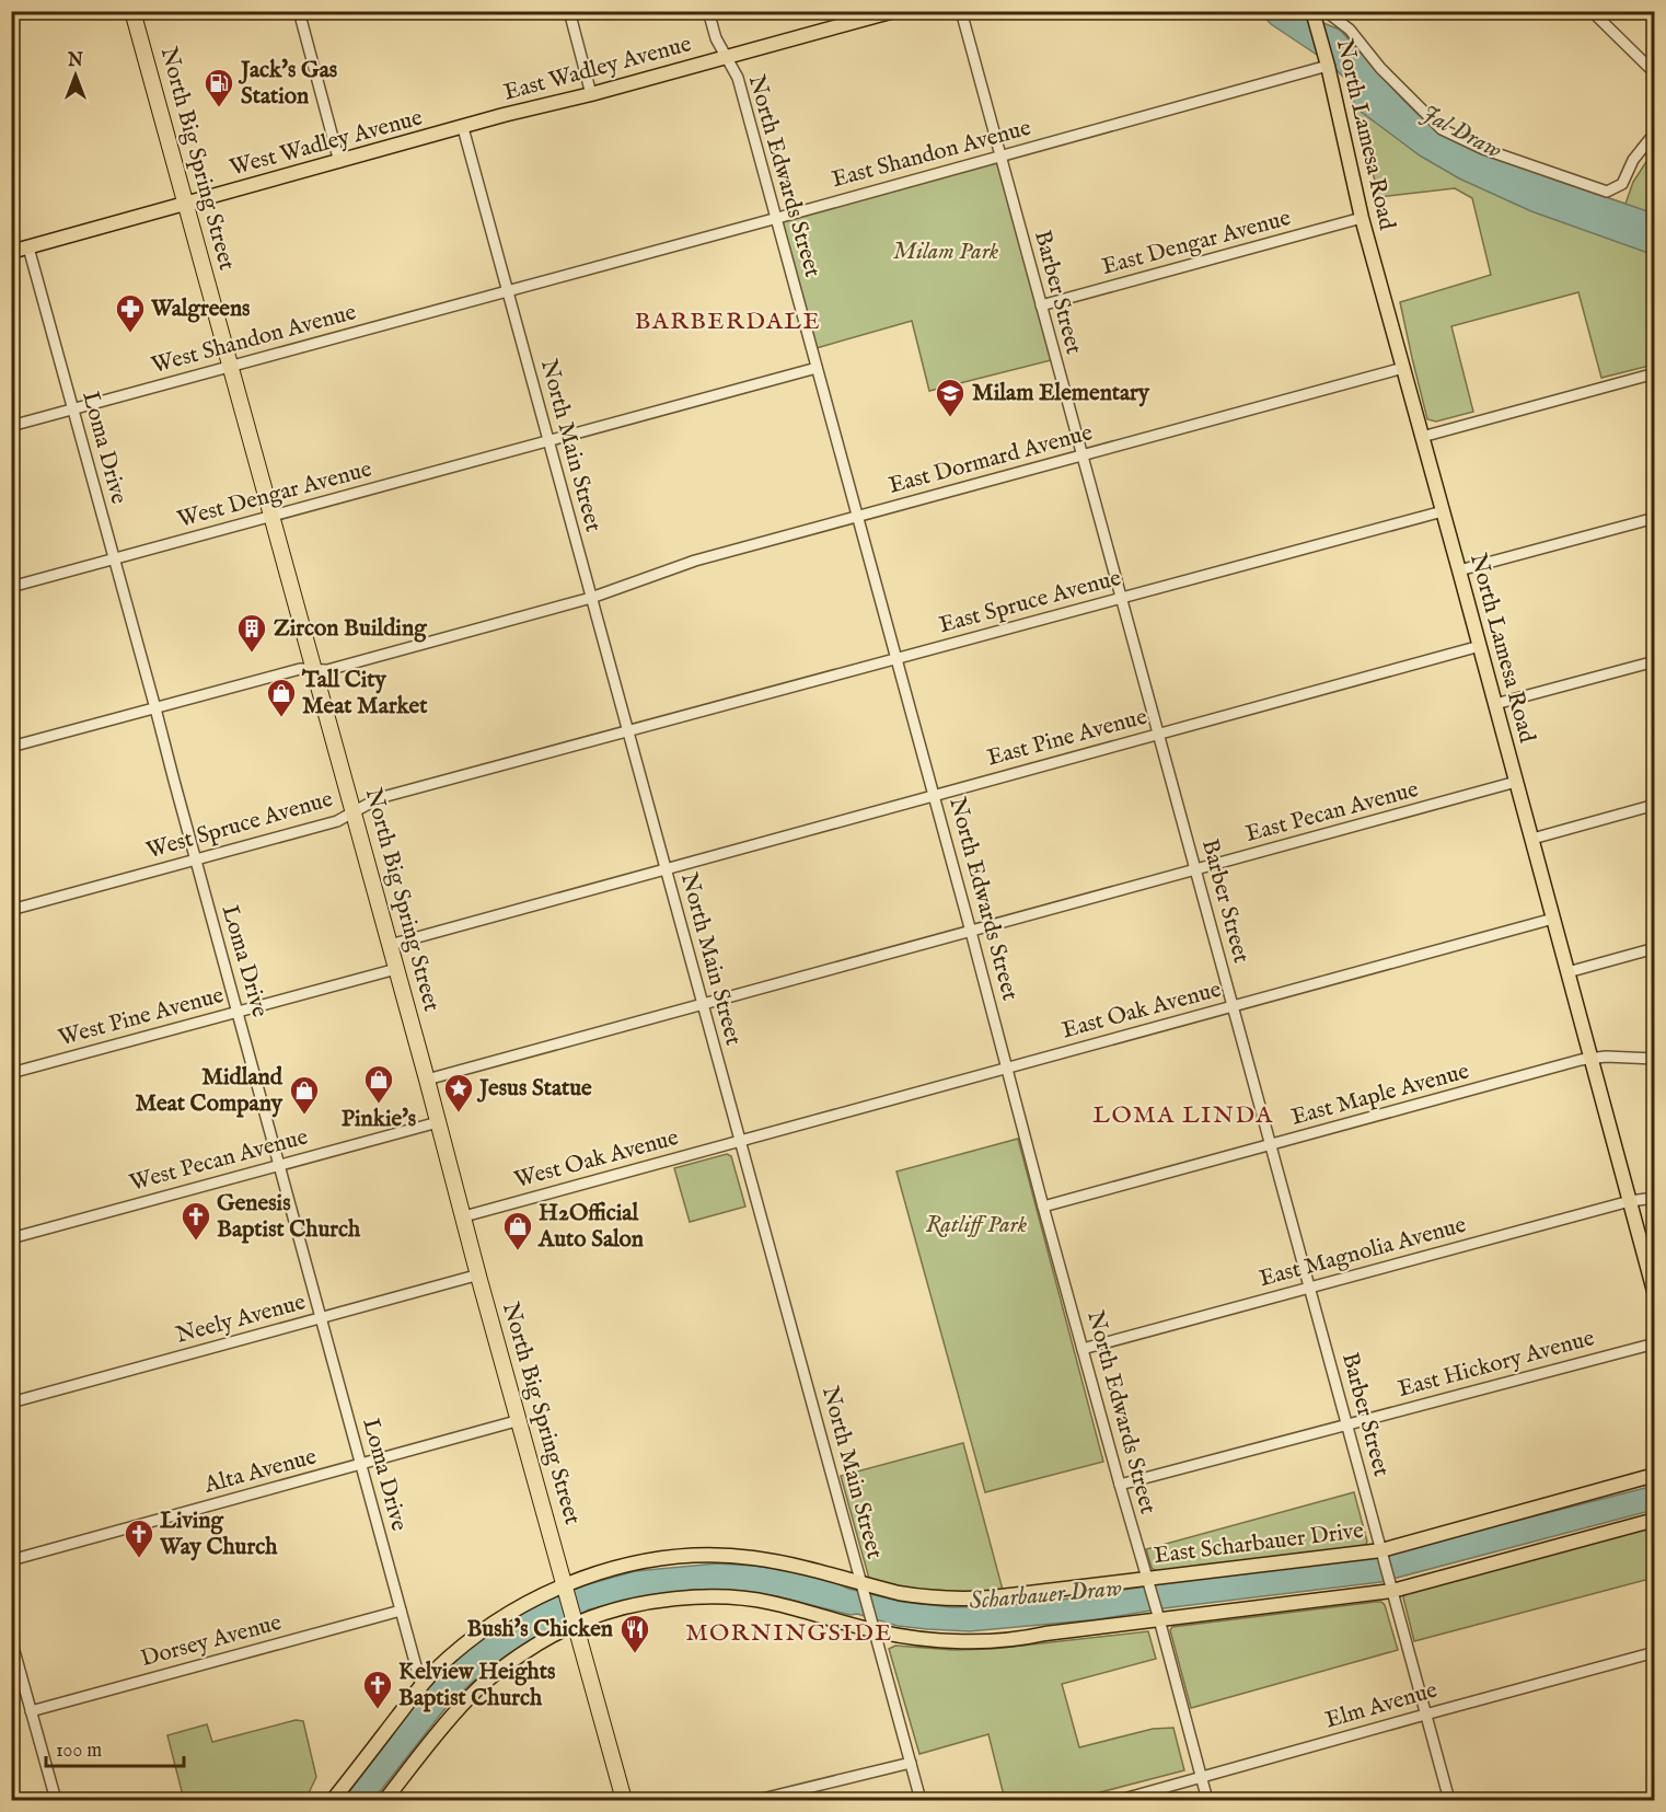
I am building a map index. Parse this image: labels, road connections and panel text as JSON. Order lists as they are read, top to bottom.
{
  "streets": {
    "highway": ["North Big Spring Street"],
    "main road": [
      "East Wadley Avenue",
      "North Lamesa Road",
      "West Wadley Avenue",
      "East Scharbauer Drive"
    ],
    "street": [
      "East Shandon Avenue",
      "North Edwards Street",
      "East Dengar Avenue",
      "Barber Street",
      "West Shandon Avenue",
      "North Main Street",
      "Loma Drive",
      "East Dormard Avenue",
      "West Dengar Avenue",
      "East Spruce Avenue",
      "East Pine Avenue",
      "East Pecan Avenue",
      "West Spruce Avenue",
      "East Oak Avenue",
      "West Pine Avenue",
      "East Maple Avenue",
      "West Oak Avenue",
      "West Pecan Avenue",
      "East Magnolia Avenue",
      "Neely Avenue",
      "East Hickory Avenue",
      "Alta Avenue",
      "Dorsey Avenue",
      "Elm Avenue"
    ]
  },
  "crossings": [
    ["East Wadley Avenue", "West Wadley Avenue"],
    ["East Wadley Avenue", "North Edwards Street"],
    ["East Wadley Avenue", "North Main Street"],
    ["North Lamesa Road", "East Shandon Avenue"],
    ["North Lamesa Road", "East Dengar Avenue"],
    ["North Lamesa Road", "East Dormard Avenue"],
    ["North Lamesa Road", "East Spruce Avenue"],
    ["North Lamesa Road", "East Pine Avenue"],
    ["North Lamesa Road", "East Pecan Avenue"],
    ["North Lamesa Road", "East Oak Avenue"],
    ["North Lamesa Road", "East Maple Avenue"],
    ["North Lamesa Road", "East Magnolia Avenue"],
    ["West Wadley Avenue", "North Big Spring Street"],
    ["West Wadley Avenue", "North Main Street"],
    ["West Wadley Avenue", "Loma Drive"],
    ["East Shandon Avenue", "North Edwards Street"],
    ["East Shandon Avenue", "Barber Street"],
    ["East Shandon Avenue", "West Shandon Avenue"],
    ["East Shandon Avenue", "North Main Street"],
    ["North Big Spring Street", "West Shandon Avenue"],
    ["North Big Spring Street", "East Dormard Avenue"],
    ["North Big Spring Street", "West Dengar Avenue"],
    ["North Big Spring Street", "West Spruce Avenue"],
    ["North Big Spring Street", "West Pine Avenue"],
    ["North Big Spring Street", "West Oak Avenue"],
    ["North Big Spring Street", "West Pecan Avenue"],
    ["North Big Spring Street", "Neely Avenue"],
    ["North Big Spring Street", "Alta Avenue"],
    ["North Big Spring Street", "East Scharbauer Drive"],
    ["North Edwards Street", "East Dormard Avenue"],
    ["North Edwards Street", "East Spruce Avenue"],
    ["North Edwards Street", "East Pine Avenue"],
    ["North Edwards Street", "East Pecan Avenue"],
    ["North Edwards Street", "East Oak Avenue"],
    ["North Edwards Street", "East Maple Avenue"],
    ["North Edwards Street", "East Magnolia Avenue"],
    ["North Edwards Street", "East Hickory Avenue"],
    ["North Edwards Street", "East Scharbauer Drive"],
    ["North Edwards Street", "Elm Avenue"],
    ["East Dengar Avenue", "Barber Street"],
    ["Barber Street", "East Dormard Avenue"],
    ["Barber Street", "East Spruce Avenue"],
    ["Barber Street", "East Pine Avenue"],
    ["Barber Street", "East Pecan Avenue"],
    ["Barber Street", "East Oak Avenue"],
    ["Barber Street", "East Maple Avenue"],
    ["Barber Street", "East Magnolia Avenue"],
    ["Barber Street", "East Hickory Avenue"],
    ["Barber Street", "East Scharbauer Drive"],
    ["Barber Street", "Elm Avenue"],
    ["West Shandon Avenue", "North Main Street"],
    ["West Shandon Avenue", "Loma Drive"],
    ["North Main Street", "East Dormard Avenue"],
    ["North Main Street", "West Dengar Avenue"],
    ["North Main Street", "East Spruce Avenue"],
    ["North Main Street", "East Pine Avenue"],
    ["North Main Street", "East Pecan Avenue"],
    ["North Main Street", "West Spruce Avenue"],
    ["North Main Street", "East Oak Avenue"],
    ["North Main Street", "West Oak Avenue"],
    ["North Main Street", "East Scharbauer Drive"],
    ["Loma Drive", "East Dormard Avenue"],
    ["Loma Drive", "West Dengar Avenue"],
    ["Loma Drive", "West Spruce Avenue"],
    ["Loma Drive", "West Pine Avenue"],
    ["Loma Drive", "West Pecan Avenue"],
    ["Loma Drive", "Neely Avenue"],
    ["Loma Drive", "Alta Avenue"],
    ["Loma Drive", "East Scharbauer Drive"],
    ["Loma Drive", "Dorsey Avenue"],
    ["East Spruce Avenue", "West Spruce Avenue"],
    ["East Oak Avenue", "West Oak Avenue"]
  ],
  "districts": ["BARBERDALE", "LOMA LINDA", "MORNINGSIDE"],
  "water": ["Jal Draw", "Scharbauer Draw"],
  "parks": ["Milam Park", "Ratliff Park"],
  "places": {
    "fuel station": ["Jack's Gas Station"],
    "pharmacy": ["Walgreens"],
    "school or university": ["Milam Elementary"],
    "building": ["Zircon Building"],
    "shop": [
      "Tall City Meat Market",
      "Pinkie's",
      "Midland Meat Company",
      "H2Official Auto Salon"
    ],
    "place": ["Jesus Statue"],
    "church": ["Genesis Baptist Church", "Living Way Church", "Kelview Heights Baptist Church"],
    "restaurant": ["Bush's Chicken"]
  },
  "scale_bar": "100 m",
  "north": "top"
}
